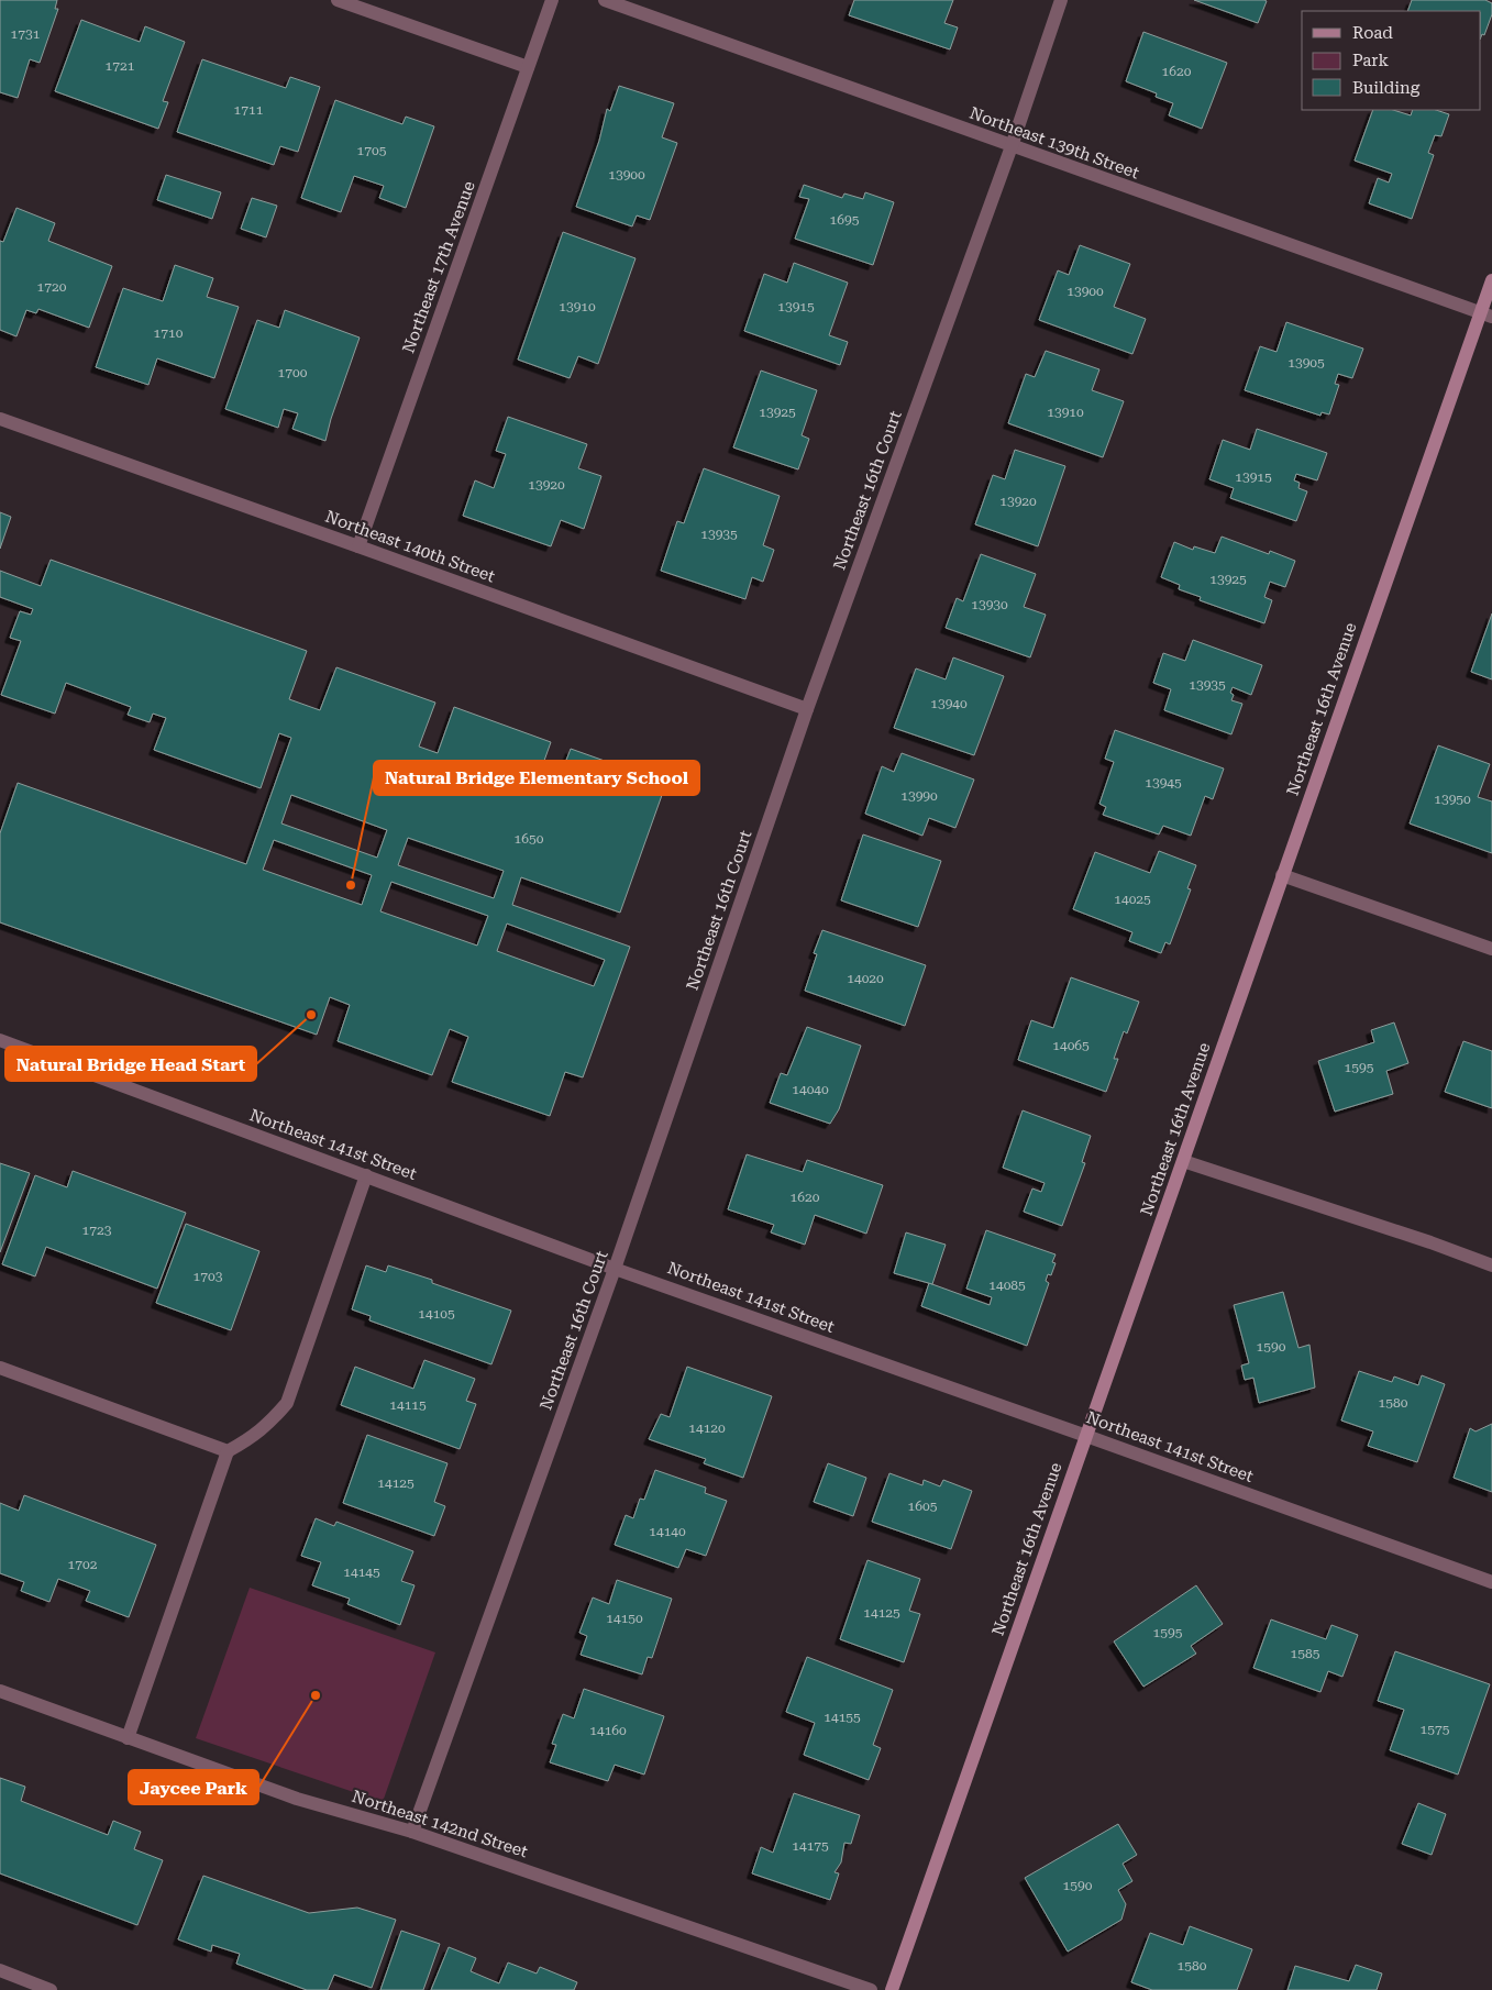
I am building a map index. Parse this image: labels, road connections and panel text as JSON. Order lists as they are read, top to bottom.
{
  "streets": {
    "street": [
      "Northeast 139th Street",
      "Northeast 17th Avenue",
      "Northeast 16th Court",
      "Northeast 140th Street",
      "Northeast 16th Avenue",
      "Northeast 141st Street",
      "Northeast 142nd Street"
    ]
  },
  "crossings": [
    ["Northeast 139th Street", "Northeast 16th Court"],
    ["Northeast 139th Street", "Northeast 16th Avenue"],
    ["Northeast 17th Avenue", "Northeast 140th Street"],
    ["Northeast 16th Court", "Northeast 140th Street"],
    ["Northeast 16th Court", "Northeast 141st Street"],
    ["Northeast 16th Court", "Northeast 142nd Street"],
    ["Northeast 16th Avenue", "Northeast 141st Street"]
  ],
  "places": ["Natural Bridge Elementary School", "Natural Bridge Head Start", "Jaycee Park"],
  "house_numbers": [
    "1731",
    "1721",
    "1620",
    "1711",
    "1705",
    "13900",
    "1695",
    "1720",
    "13900",
    "13910",
    "13915",
    "1710",
    "13905",
    "1700",
    "13925",
    "13910",
    "13915",
    "13920",
    "13920",
    "13935",
    "13925",
    "13930",
    "13935",
    "13940",
    "13945",
    "13990",
    "13950",
    "1650",
    "14025",
    "14020",
    "14065",
    "1595",
    "14040",
    "1620",
    "1723",
    "1703",
    "14085",
    "14105",
    "1590",
    "1580",
    "14115",
    "14120",
    "14125",
    "1605",
    "14140",
    "1702",
    "14145",
    "14125",
    "14150",
    "1595",
    "1585",
    "14155",
    "1575",
    "14160",
    "14175",
    "1590",
    "1580"
  ],
  "legend": ["Road", "Park", "Building"]
}
